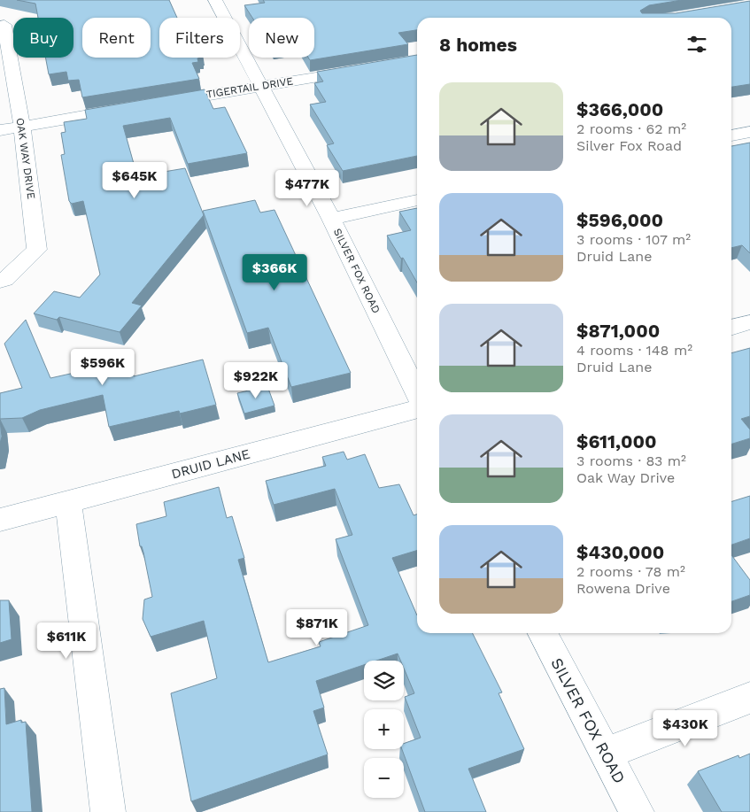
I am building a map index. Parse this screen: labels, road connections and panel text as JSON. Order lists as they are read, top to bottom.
{
  "streets": {
    "street": [
      "TIGERTAIL DRIVE",
      "OAK WAY DRIVE",
      "SILVER FOX ROAD",
      "DRUID LANE"
    ]
  },
  "crossings": [
    ["TIGERTAIL DRIVE", "SILVER FOX ROAD"]
  ],
  "page": {
    "chip": [
      "Buy",
      "Rent",
      "Filters",
      "New"
    ],
    "heading": "8 homes",
    "list": [
      {
        "name": "$366,000",
        "note": "2 rooms · 62 m² · Silver Fox Road"
      },
      {
        "name": "$596,000",
        "note": "3 rooms · 107 m² · Druid Lane"
      },
      {
        "name": "$871,000",
        "note": "4 rooms · 148 m² · Druid Lane"
      },
      {
        "name": "$611,000",
        "note": "3 rooms · 83 m² · Oak Way Drive"
      },
      {
        "name": "$430,000",
        "note": "2 rooms · 78 m² · Rowena Drive"
      }
    ],
    "price": [
      "$645K",
      "$477K",
      "$366K",
      "$596K",
      "$922K",
      "$871K",
      "$611K",
      "$430K"
    ],
    "map_buttons": ["+", "−"]
  }
}
